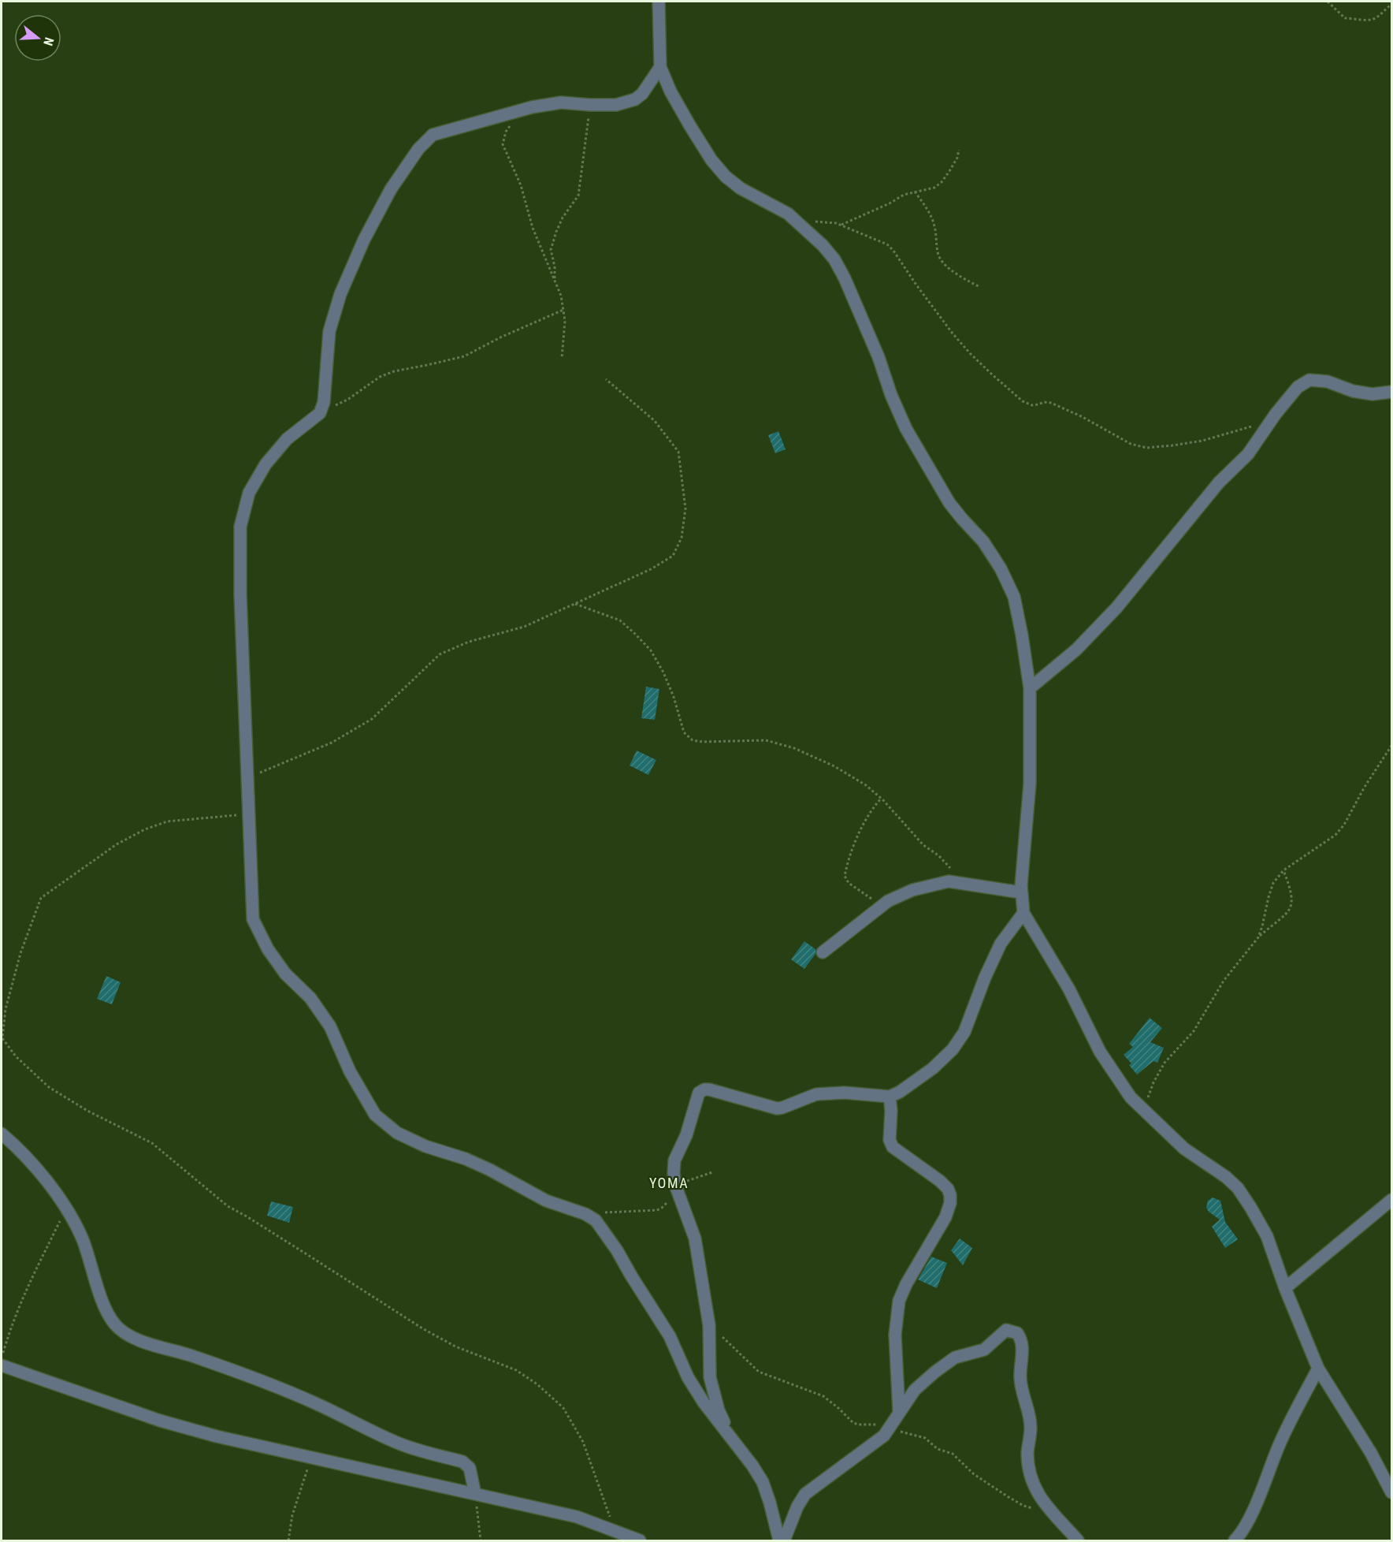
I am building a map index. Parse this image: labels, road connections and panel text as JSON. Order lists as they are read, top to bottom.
{
  "districts": ["YOMA"],
  "north": "right"
}
